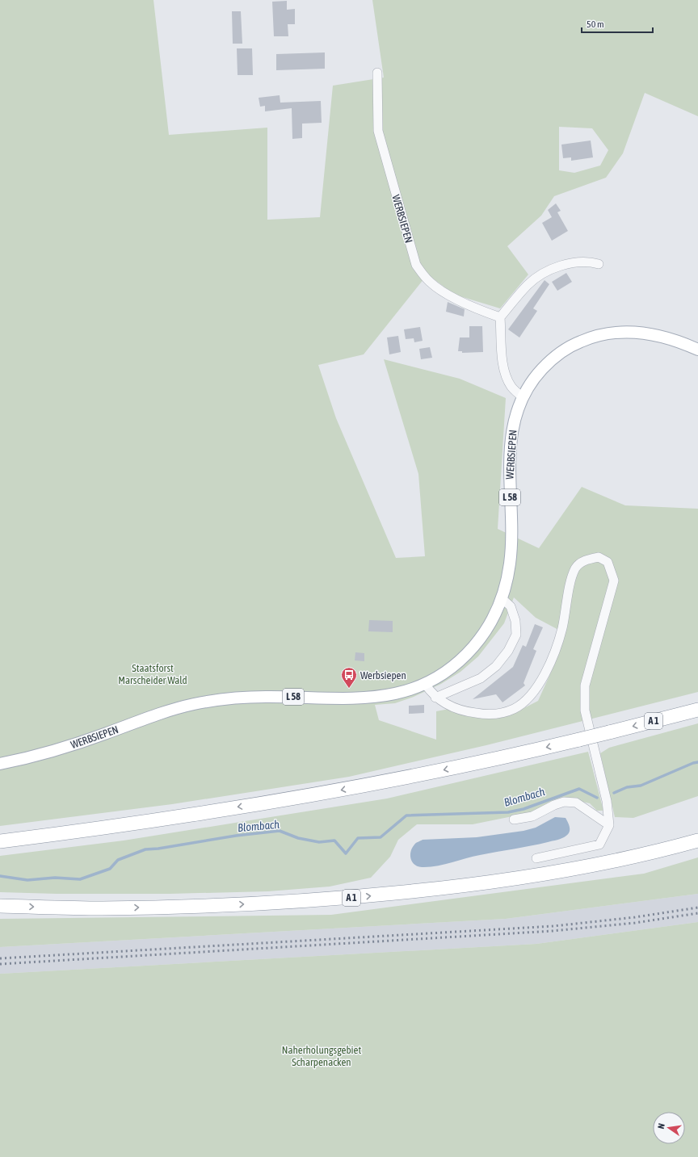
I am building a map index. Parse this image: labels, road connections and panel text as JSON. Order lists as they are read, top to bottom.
{
  "streets": {
    "highway": ["A 1"],
    "main road": ["WERBSIEPEN", "L 58"]
  },
  "crossings": [
    ["WERBSIEPEN", "L 58"]
  ],
  "water": ["Blombach"],
  "parks": ["Staatsforst Marscheider Wald", "Naherholungsgebiet Scharpenacken"],
  "places": {
    "bus stop": ["Werbsiepen"]
  },
  "scale_bar": "50 m",
  "north": "left"
}
